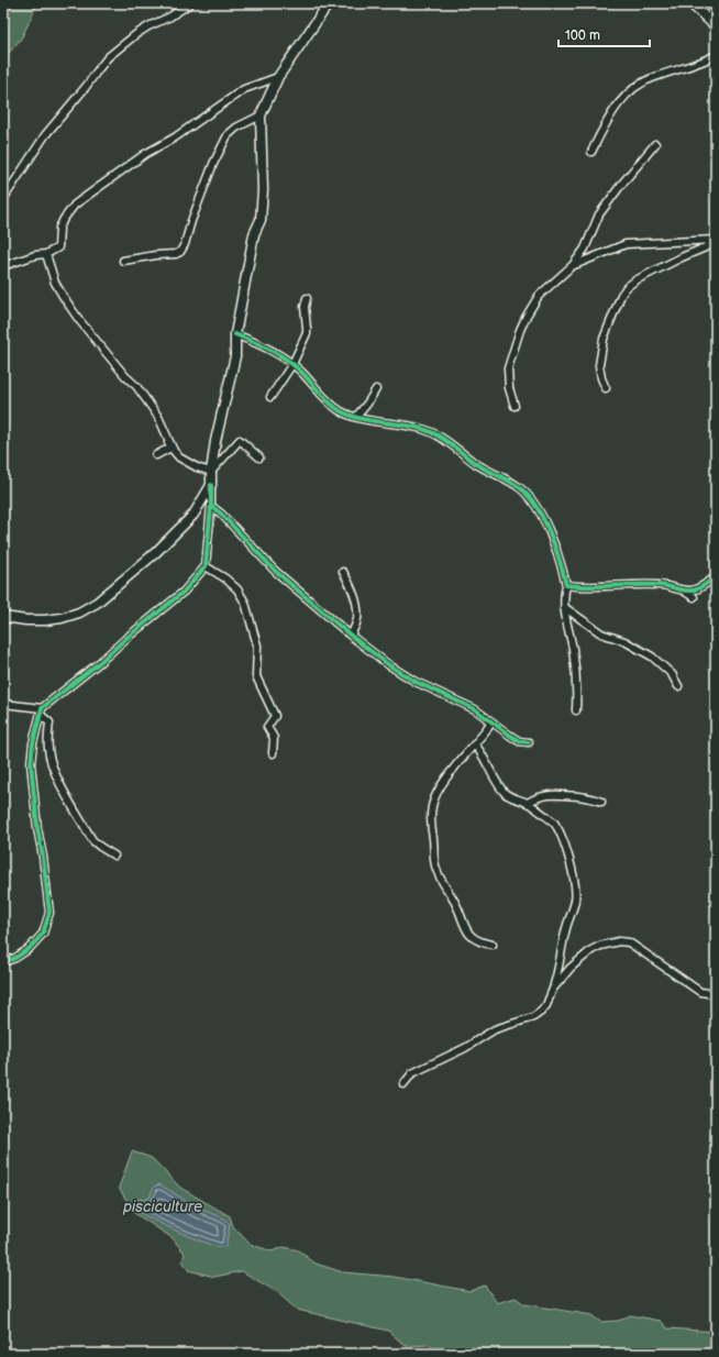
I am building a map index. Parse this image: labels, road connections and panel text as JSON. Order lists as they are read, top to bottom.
{
  "water": ["pisciculture"],
  "scale_bar": "100 m"
}
